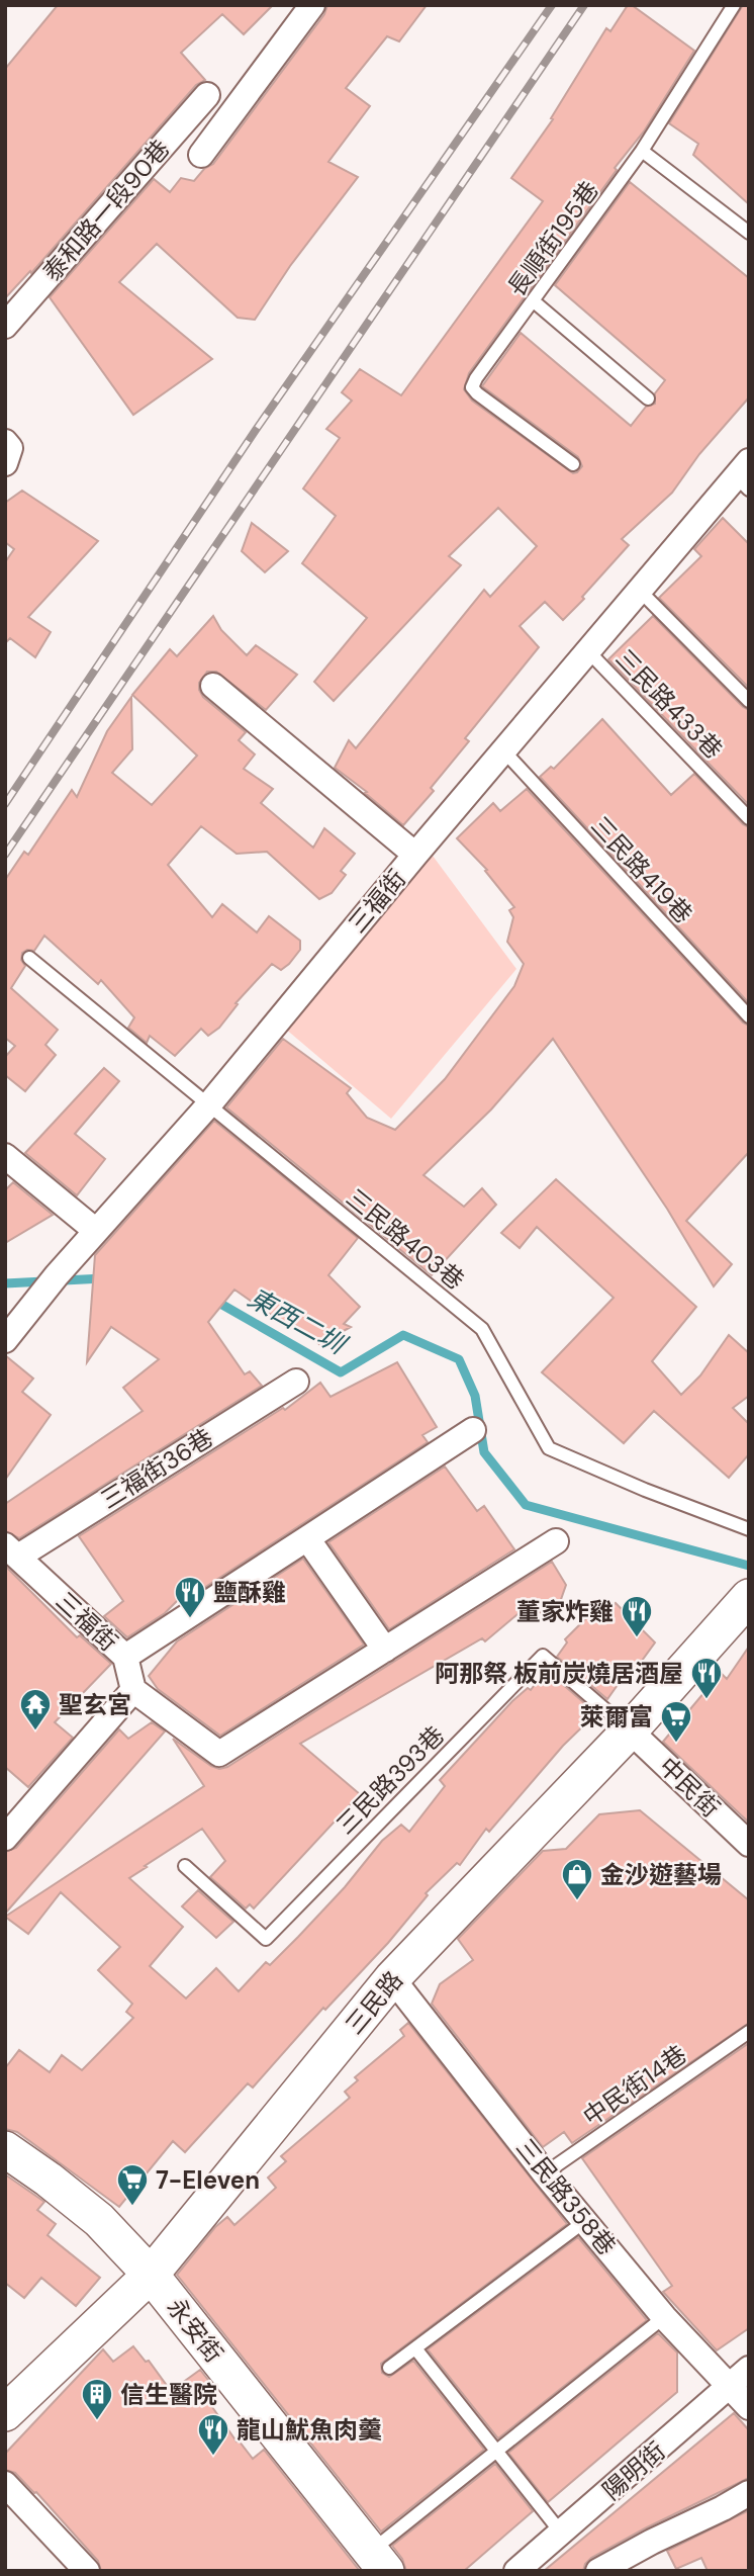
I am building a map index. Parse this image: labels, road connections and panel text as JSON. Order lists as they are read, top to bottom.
{
  "streets": {
    "street": [
      "泰和路一段90巷",
      "三福街",
      "三福街36巷",
      "中民街",
      "三民路",
      "三民路358巷",
      "永安街",
      "陽明街"
    ],
    "lane": [
      "長順街195巷",
      "三民路433巷",
      "三民路419巷",
      "三民路403巷",
      "三民路393巷",
      "中民街14巷"
    ]
  },
  "crossings": [
    ["三民路433巷", "三福街"],
    ["三民路419巷", "三福街"],
    ["三福街", "三民路403巷"],
    ["三福街", "三福街36巷"],
    ["三民路393巷", "中民街"],
    ["三民路393巷", "三民路"],
    ["中民街", "三民路"],
    ["三民路", "三民路358巷"],
    ["三民路", "永安街"],
    ["中民街14巷", "三民路358巷"],
    ["三民路358巷", "陽明街"]
  ],
  "water": ["東西二圳"],
  "places": {
    "restaurant": [
      "鹽酥雞",
      "董家炸雞",
      "阿那祭 板前炭燒居酒屋",
      "龍山魷魚肉羹"
    ],
    "temple": ["聖玄宮"],
    "supermarket": ["萊爾富", "7-Eleven"],
    "shop": ["金沙遊藝場"],
    "building": ["信生醫院"]
  }
}
